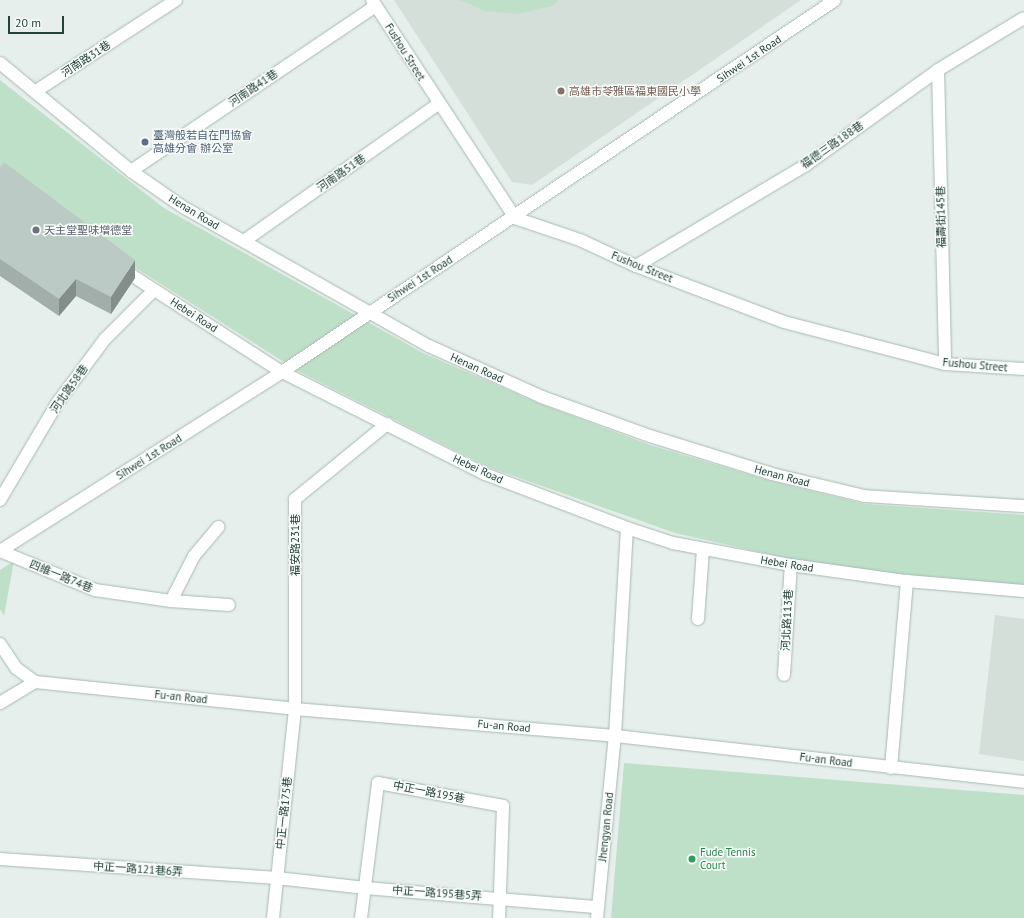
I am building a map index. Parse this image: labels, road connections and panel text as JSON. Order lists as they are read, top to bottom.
{
  "streets": {
    "street": [
      "Fushou Street",
      "河南路31巷",
      "Sihwei 1st Road",
      "河南路41巷",
      "福德三路188巷",
      "河南路51巷",
      "Henan Road",
      "福壽街145巷",
      "Hebei Road",
      "河北路58巷",
      "福安路231巷",
      "四維一路74巷",
      "河北路113巷",
      "Fu-an Road",
      "中正一路195巷",
      "中正一路175巷",
      "Jhengyan Road",
      "中正一路121巷6弄",
      "中正一路195巷5弄"
    ]
  },
  "crossings": [
    ["Fushou Street", "Sihwei 1st Road"],
    ["Fushou Street", "河南路41巷"],
    ["Fushou Street", "福德三路188巷"],
    ["Fushou Street", "河南路51巷"],
    ["Fushou Street", "福壽街145巷"],
    ["河南路31巷", "Henan Road"],
    ["Sihwei 1st Road", "Henan Road"],
    ["Sihwei 1st Road", "Hebei Road"],
    ["Sihwei 1st Road", "四維一路74巷"],
    ["河南路41巷", "Henan Road"],
    ["福德三路188巷", "福壽街145巷"],
    ["河南路51巷", "Henan Road"],
    ["Hebei Road", "河北路58巷"],
    ["Hebei Road", "福安路231巷"],
    ["Hebei Road", "河北路113巷"],
    ["Hebei Road", "Jhengyan Road"],
    ["福安路231巷", "Fu-an Road"],
    ["福安路231巷", "中正一路175巷"],
    ["Fu-an Road", "中正一路175巷"],
    ["Fu-an Road", "Jhengyan Road"],
    ["中正一路195巷", "中正一路195巷5弄"],
    ["中正一路175巷", "中正一路121巷6弄"],
    ["中正一路175巷", "中正一路195巷5弄"],
    ["Jhengyan Road", "中正一路195巷5弄"],
    ["中正一路121巷6弄", "中正一路195巷5弄"]
  ],
  "places": [
    "高雄市苓雅區福東國民小學",
    "臺灣般若自在門協會 高雄分會 辦公室",
    "天主堂聖味增德堂",
    "Fude Tennis Court"
  ],
  "scale_bar": "20 m"
}
